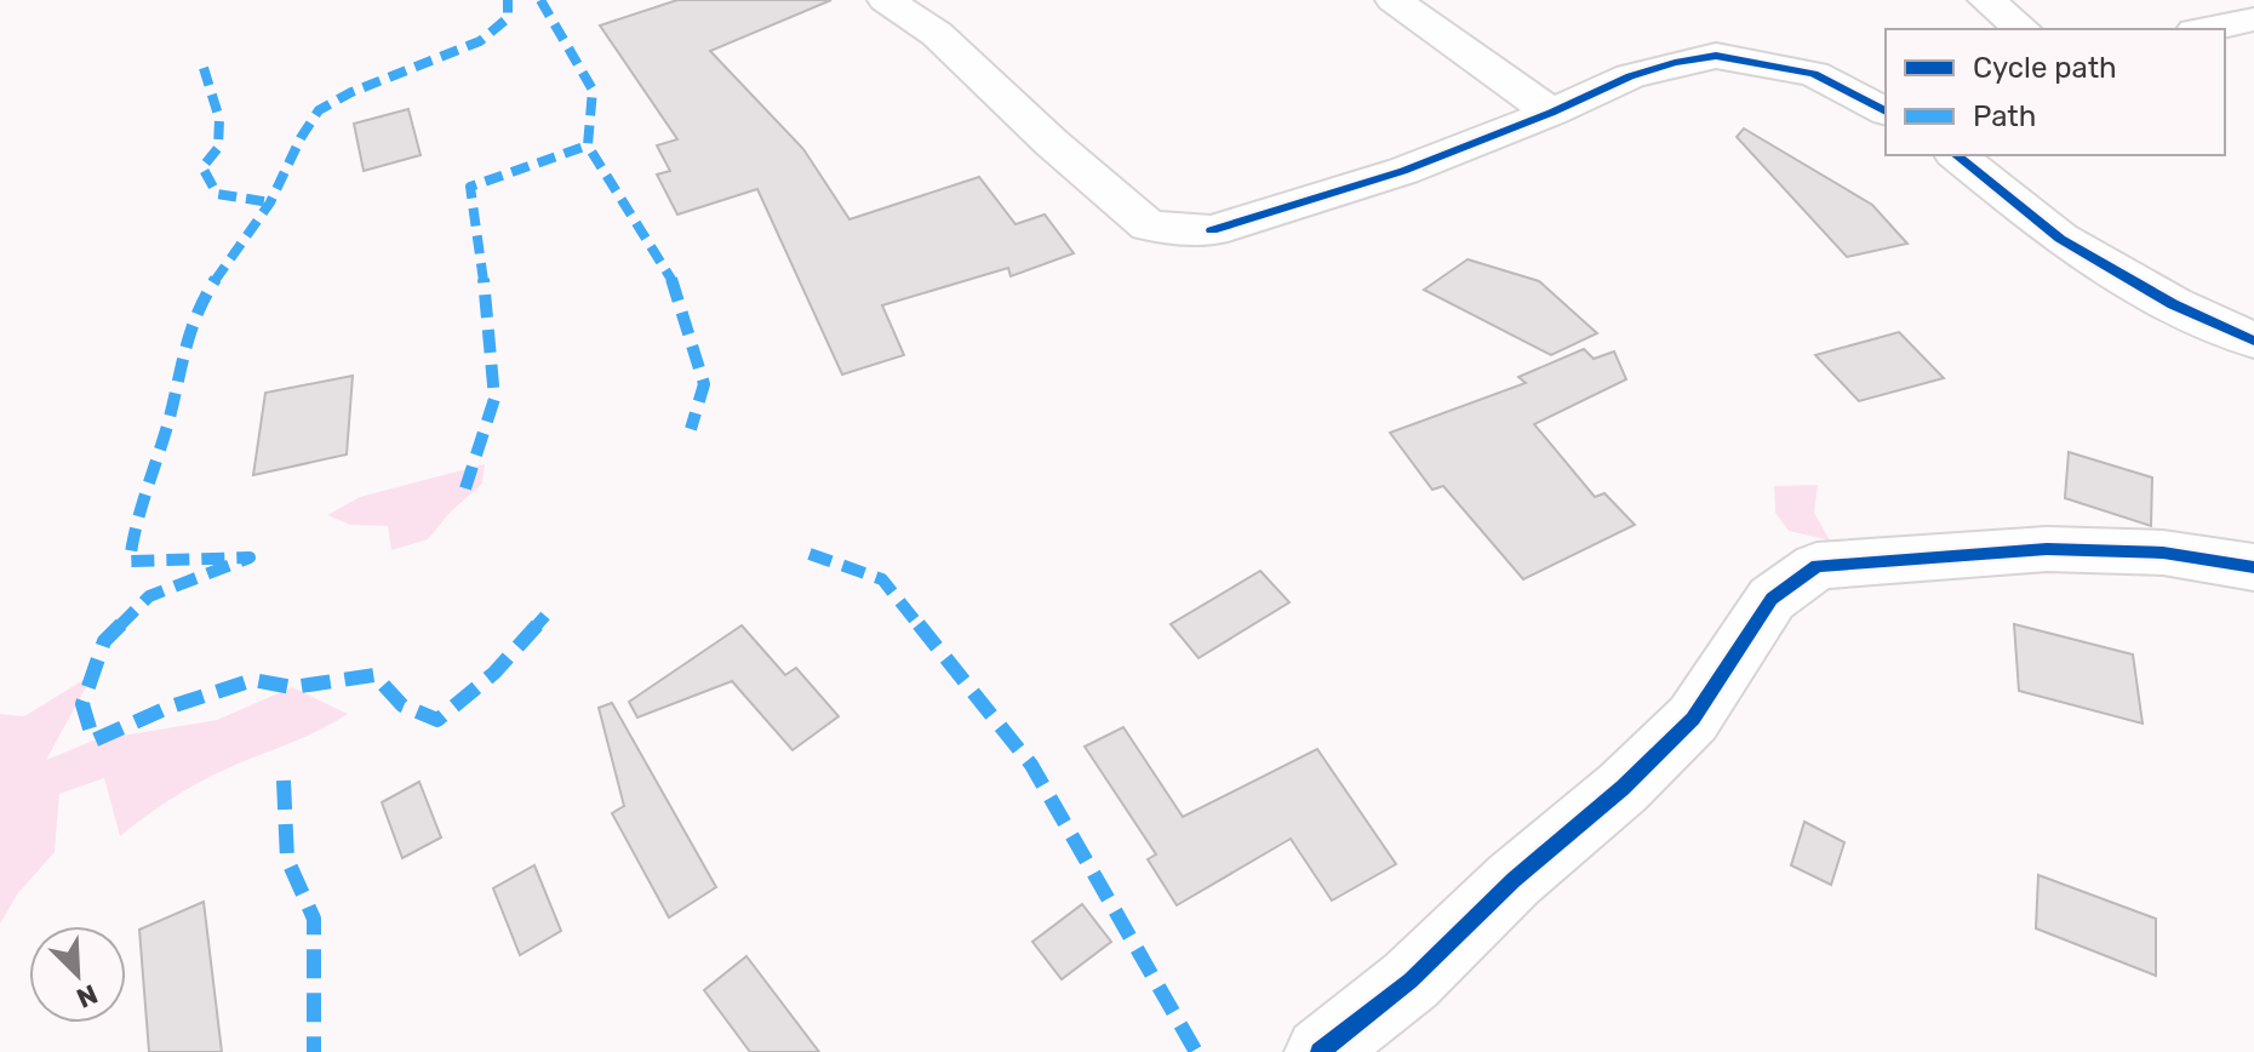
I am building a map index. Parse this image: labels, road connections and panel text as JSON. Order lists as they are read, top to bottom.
{
  "legend": ["Cycle path", "Path"],
  "north": "bottom right"
}
